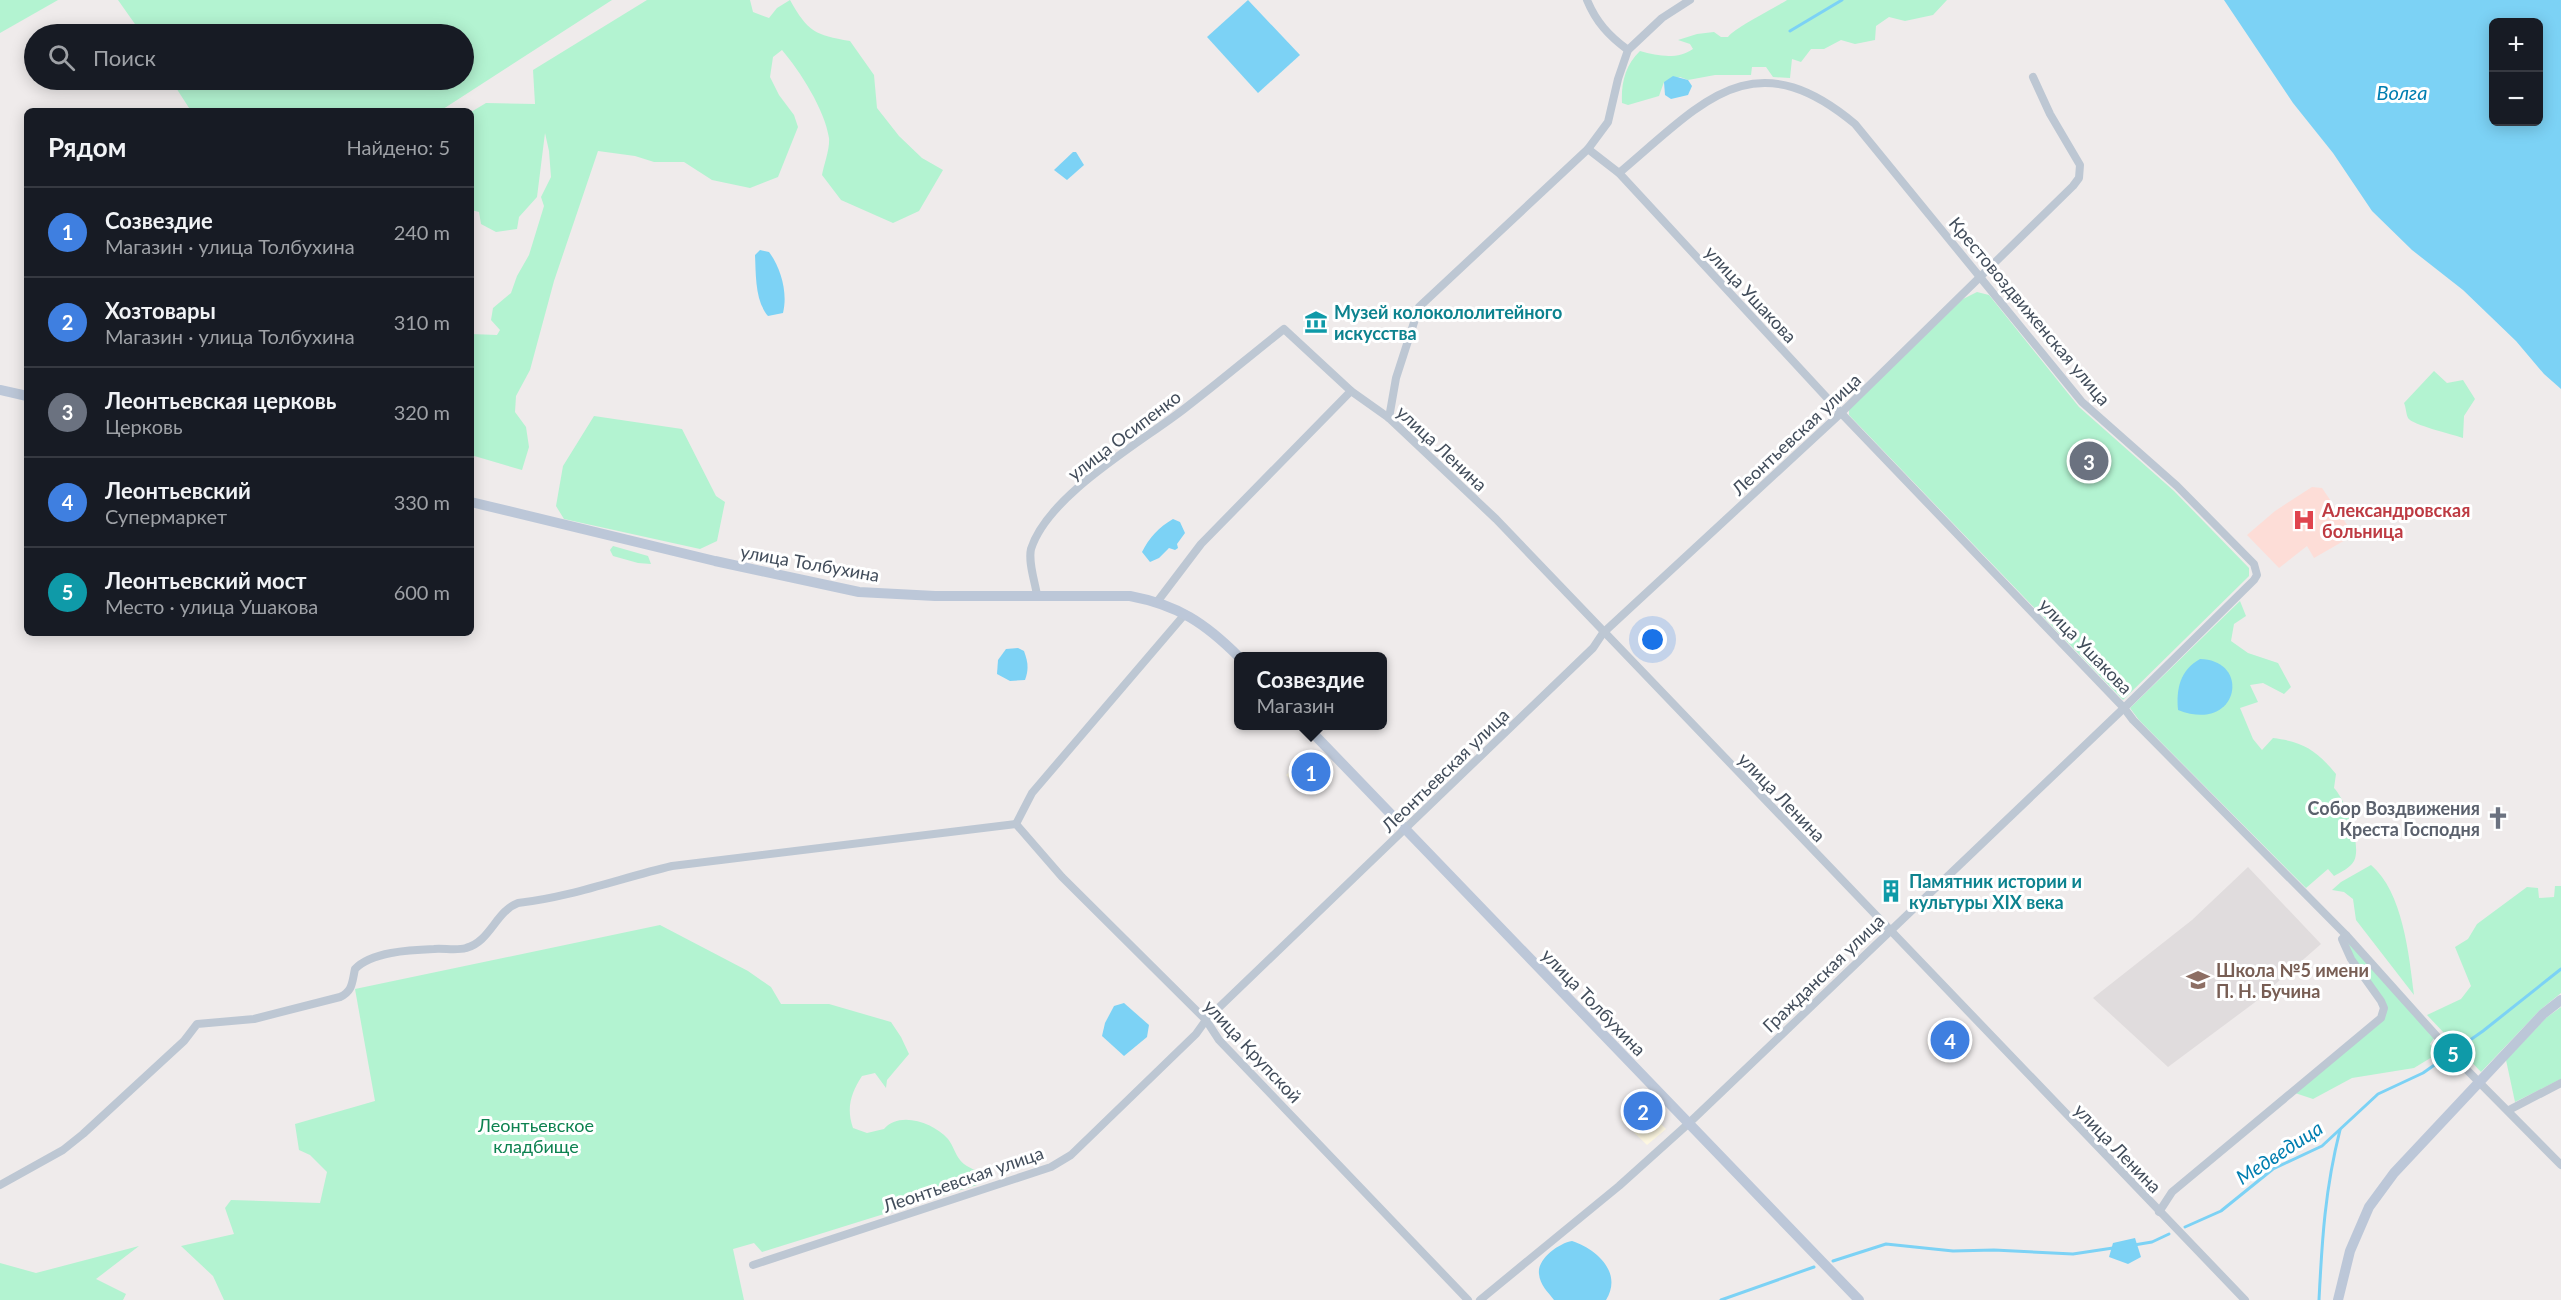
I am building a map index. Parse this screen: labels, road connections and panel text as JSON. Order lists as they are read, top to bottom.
{
  "streets": {
    "main road": ["улица Толбухина"],
    "street": [
      "улица Ушакова",
      "Крестовоздвиженская улица",
      "Леонтьевская улица",
      "улица Осипенко",
      "улица Ленина",
      "Гражданская улица",
      "улица Крупской"
    ]
  },
  "crossings": [
    ["улица Ушакова", "Крестовоздвиженская улица"],
    ["улица Ушакова", "Леонтьевская улица"],
    ["улица Ушакова", "Гражданская улица"],
    ["Крестовоздвиженская улица", "Леонтьевская улица"],
    ["Крестовоздвиженская улица", "Гражданская улица"],
    ["Леонтьевская улица", "улица Ленина"],
    ["Леонтьевская улица", "улица Толбухина"],
    ["Леонтьевская улица", "улица Крупской"],
    ["улица Осипенко", "улица Ленина"],
    ["улица Осипенко", "улица Толбухина"],
    ["улица Ленина", "Гражданская улица"],
    ["улица Толбухина", "Гражданская улица"]
  ],
  "water": ["Волга", "Медведица"],
  "parks": ["Леонтьевское кладбище"],
  "places": {
    "museum": ["Музей колокололитейного искусства"],
    "hospital": ["Александровская больница"],
    "church": ["Собор Воздвижения Креста Господня"],
    "building": ["Памятник истории и культуры XIX века"],
    "school or university": ["Школа №5 имени П. Н. Бучина"]
  },
  "page": {
    "map_buttons": ["+", "−"],
    "search": "Поиск",
    "heading": ["Рядом", "Найдено: 5"],
    "list": [
      {
        "mark": "1",
        "name": "Созвездие",
        "note": "Магазин · улица Толбухина",
        "value": "240 m"
      },
      {
        "mark": "2",
        "name": "Хозтовары",
        "note": "Магазин · улица Толбухина",
        "value": "310 m"
      },
      {
        "mark": "3",
        "name": "Леонтьевская церковь",
        "note": "Церковь",
        "value": "320 m"
      },
      {
        "mark": "4",
        "name": "Леонтьевский",
        "note": "Супермаркет",
        "value": "330 m"
      },
      {
        "mark": "5",
        "name": "Леонтьевский мост",
        "note": "Место · улица Ушакова",
        "value": "600 m"
      }
    ],
    "pins": [
      "3",
      "1",
      "4",
      "5",
      "2"
    ],
    "popup": ["Созвездие", "Магазин"]
  }
}
